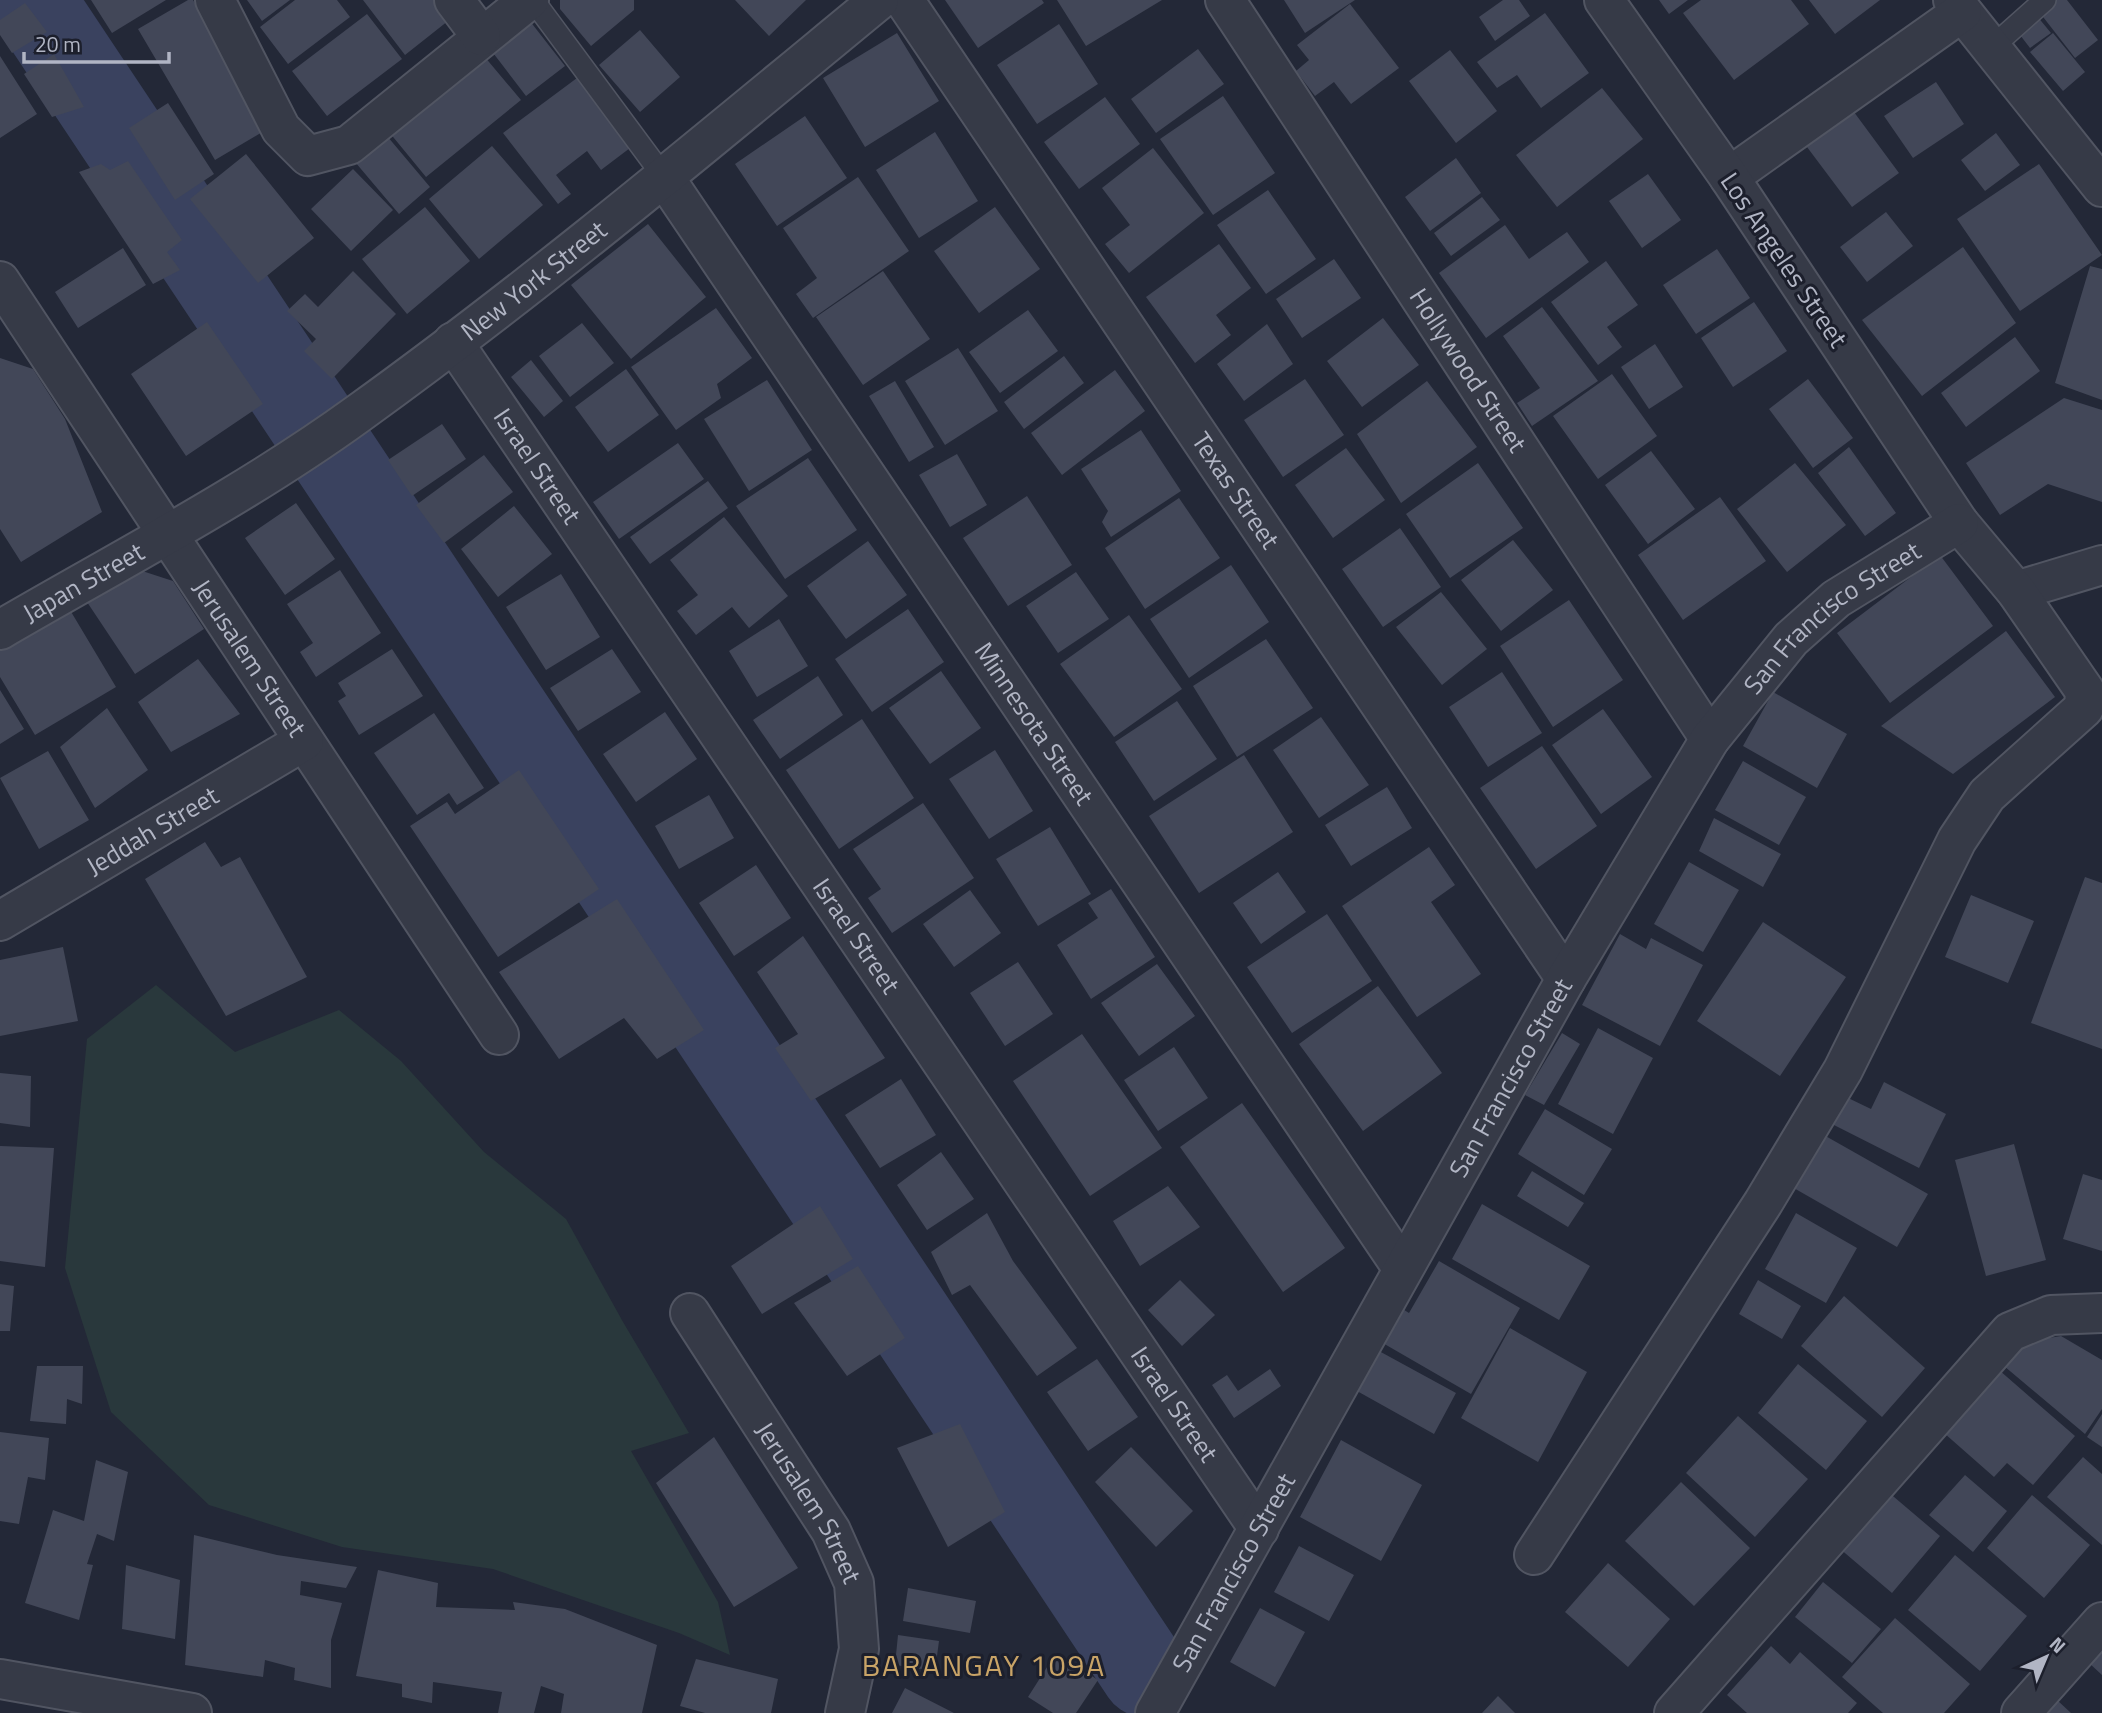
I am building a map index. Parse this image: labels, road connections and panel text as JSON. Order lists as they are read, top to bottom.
{
  "streets": {
    "street": [
      "Los Angeles Street",
      "New York Street",
      "Hollywood Street",
      "Israel Street",
      "Texas Street",
      "Japan Street",
      "San Francisco Street",
      "Jerusalem Street",
      "Minnesota Street",
      "Jeddah Street"
    ]
  },
  "crossings": [
    ["Los Angeles Street", "San Francisco Street"],
    ["New York Street", "Israel Street"],
    ["New York Street", "Japan Street"],
    ["New York Street", "Jerusalem Street"],
    ["New York Street", "Minnesota Street"],
    ["Hollywood Street", "San Francisco Street"],
    ["Israel Street", "San Francisco Street"],
    ["Texas Street", "San Francisco Street"],
    ["Japan Street", "Jerusalem Street"],
    ["San Francisco Street", "Minnesota Street"],
    ["Jerusalem Street", "Jeddah Street"]
  ],
  "districts": ["BARANGAY 109A"],
  "scale_bar": "20 m",
  "north": "top right"
}
